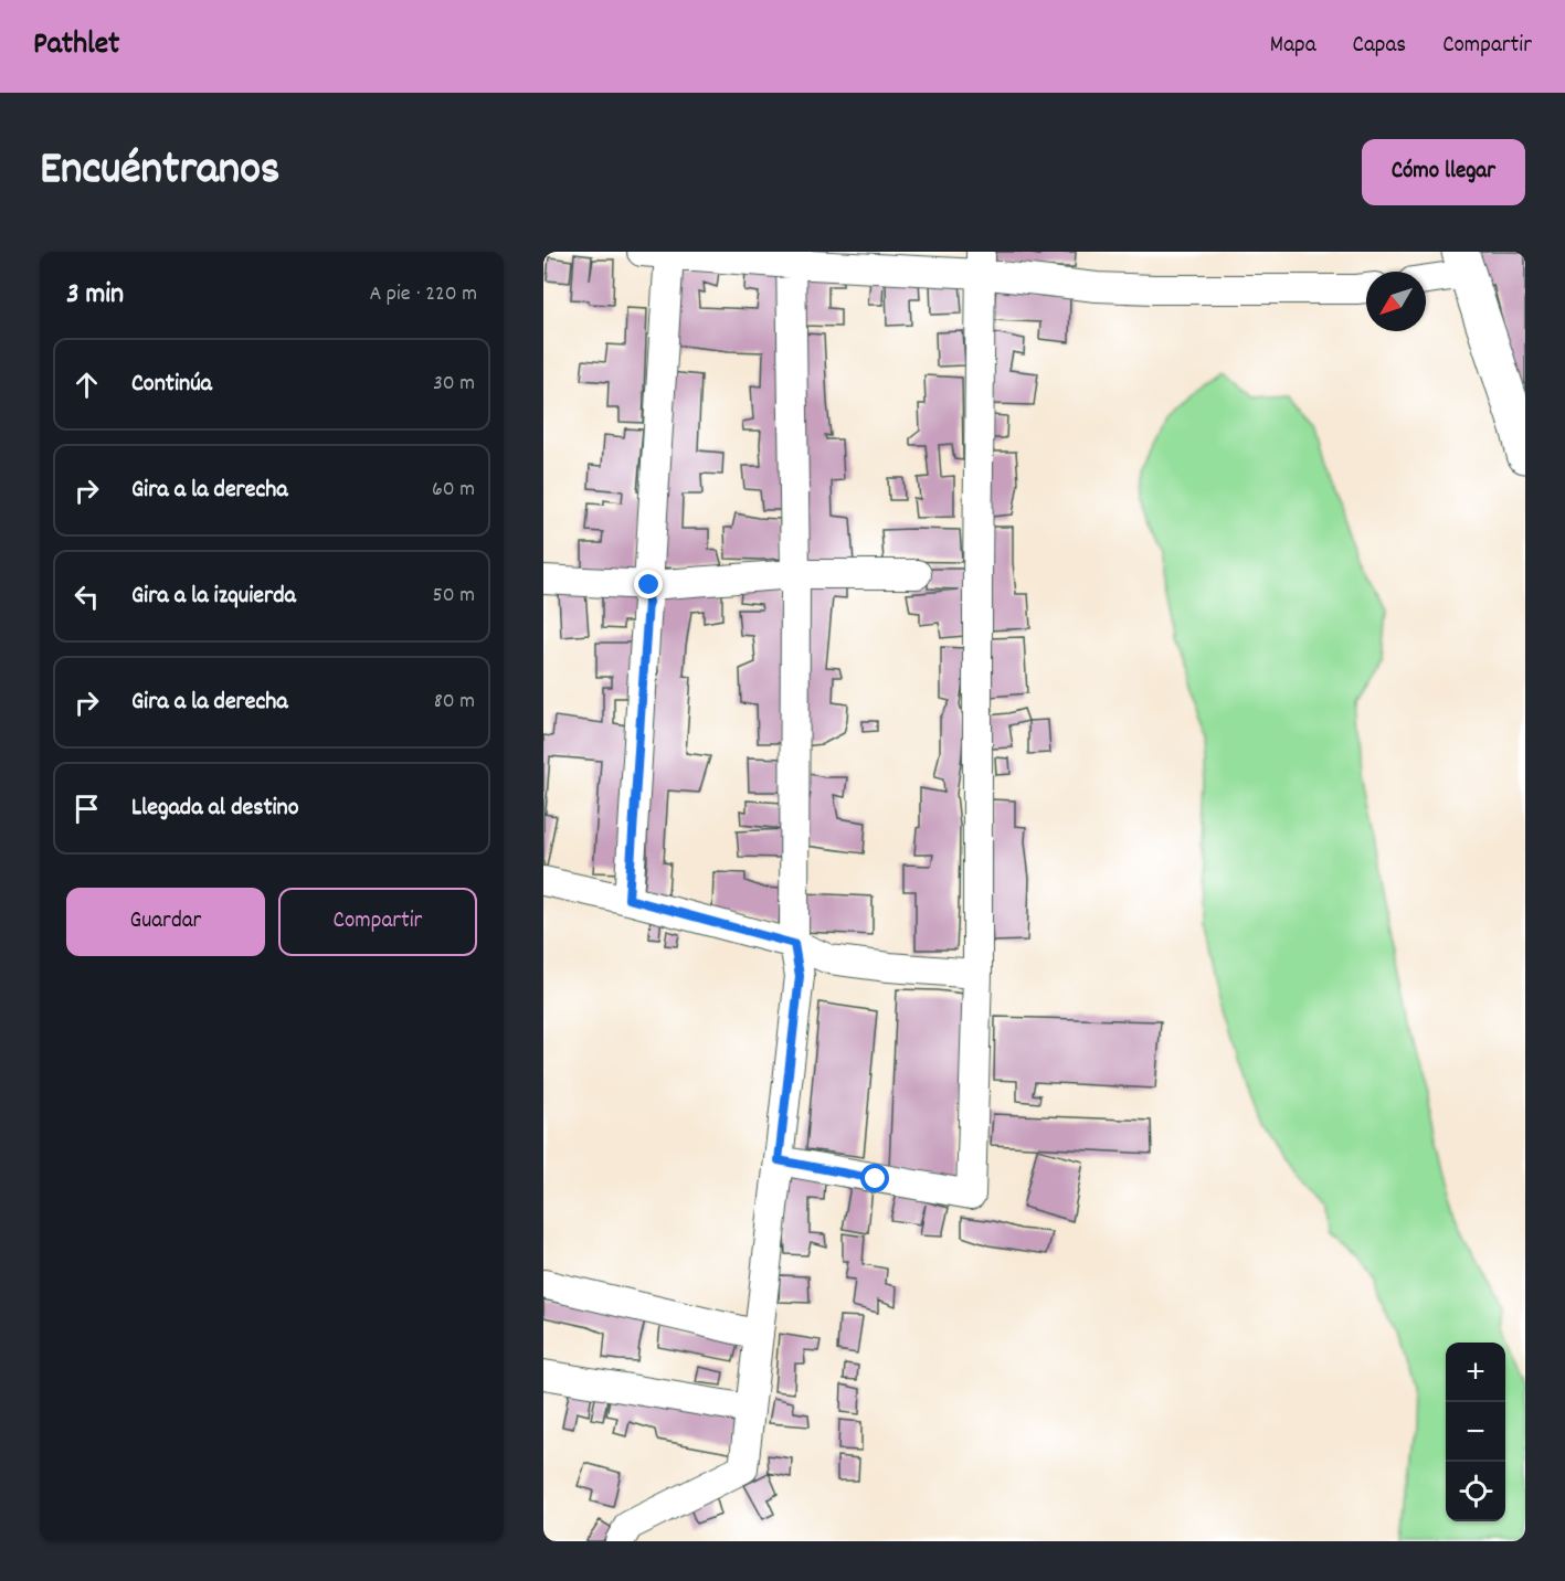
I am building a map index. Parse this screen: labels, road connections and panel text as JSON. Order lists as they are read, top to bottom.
{
  "north": "bottom left",
  "page": {
    "header": "Pathlet",
    "nav": ["Mapa", "Capas", "Compartir"],
    "title": "Encuéntranos",
    "buttons": [
      "Cómo llegar",
      ["Guardar", "Compartir"]
    ],
    "heading": ["3 min", "A pie · 220 m"],
    "list": [
      ["Continúa", "30 m"],
      ["Gira a la derecha", "60 m"],
      ["Gira a la izquierda", "50 m"],
      ["Gira a la derecha", "80 m"],
      "Llegada al destino"
    ],
    "map_buttons": ["+", "−"]
  }
}
